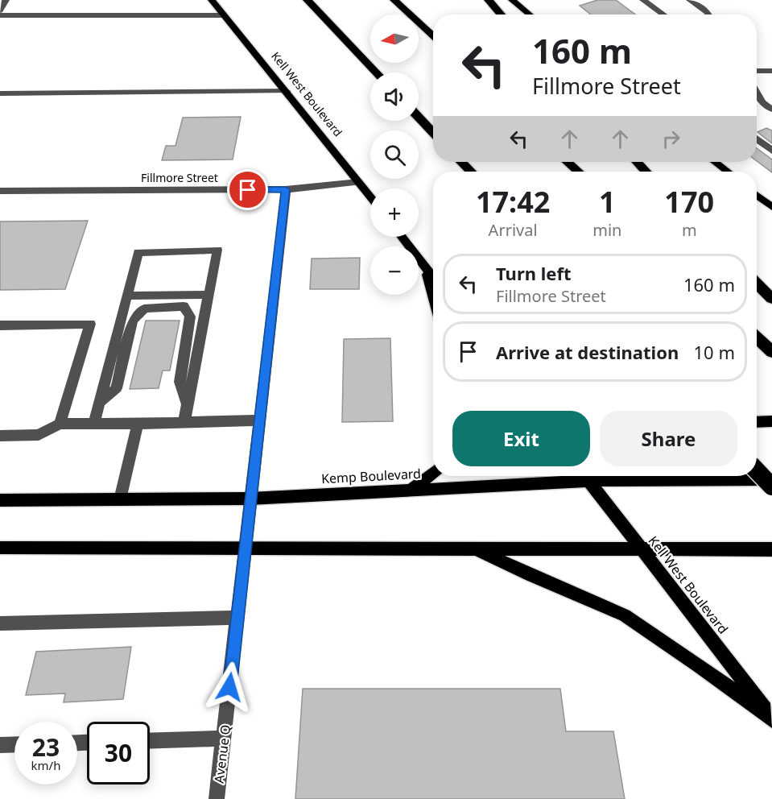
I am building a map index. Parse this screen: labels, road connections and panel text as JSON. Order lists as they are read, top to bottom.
{
  "streets": {
    "main road": ["Kell West Boulevard", "Kemp Boulevard"],
    "street": ["Fillmore Street", "Avenue Q"]
  },
  "crossings": [
    ["Kell West Boulevard", "Fillmore Street"],
    ["Kell West Boulevard", "Kemp Boulevard"],
    ["Fillmore Street", "Avenue Q"],
    ["Kemp Boulevard", "Avenue Q"]
  ],
  "north": "left",
  "page": {
    "map_buttons": ["+", "−"],
    "turn": ["160 m", "Fillmore Street"],
    "eta": [
      "17:42",
      "Arrival",
      "1",
      "min",
      "170",
      "m"
    ],
    "list": [
      {
        "name": "Turn left",
        "note": "Fillmore Street",
        "value": "160 m"
      },
      {
        "name": "Arrive at destination",
        "value": "10 m"
      }
    ],
    "buttons": ["Exit", "Share"],
    "speed": "23 km/h",
    "limit": "30"
  }
}
